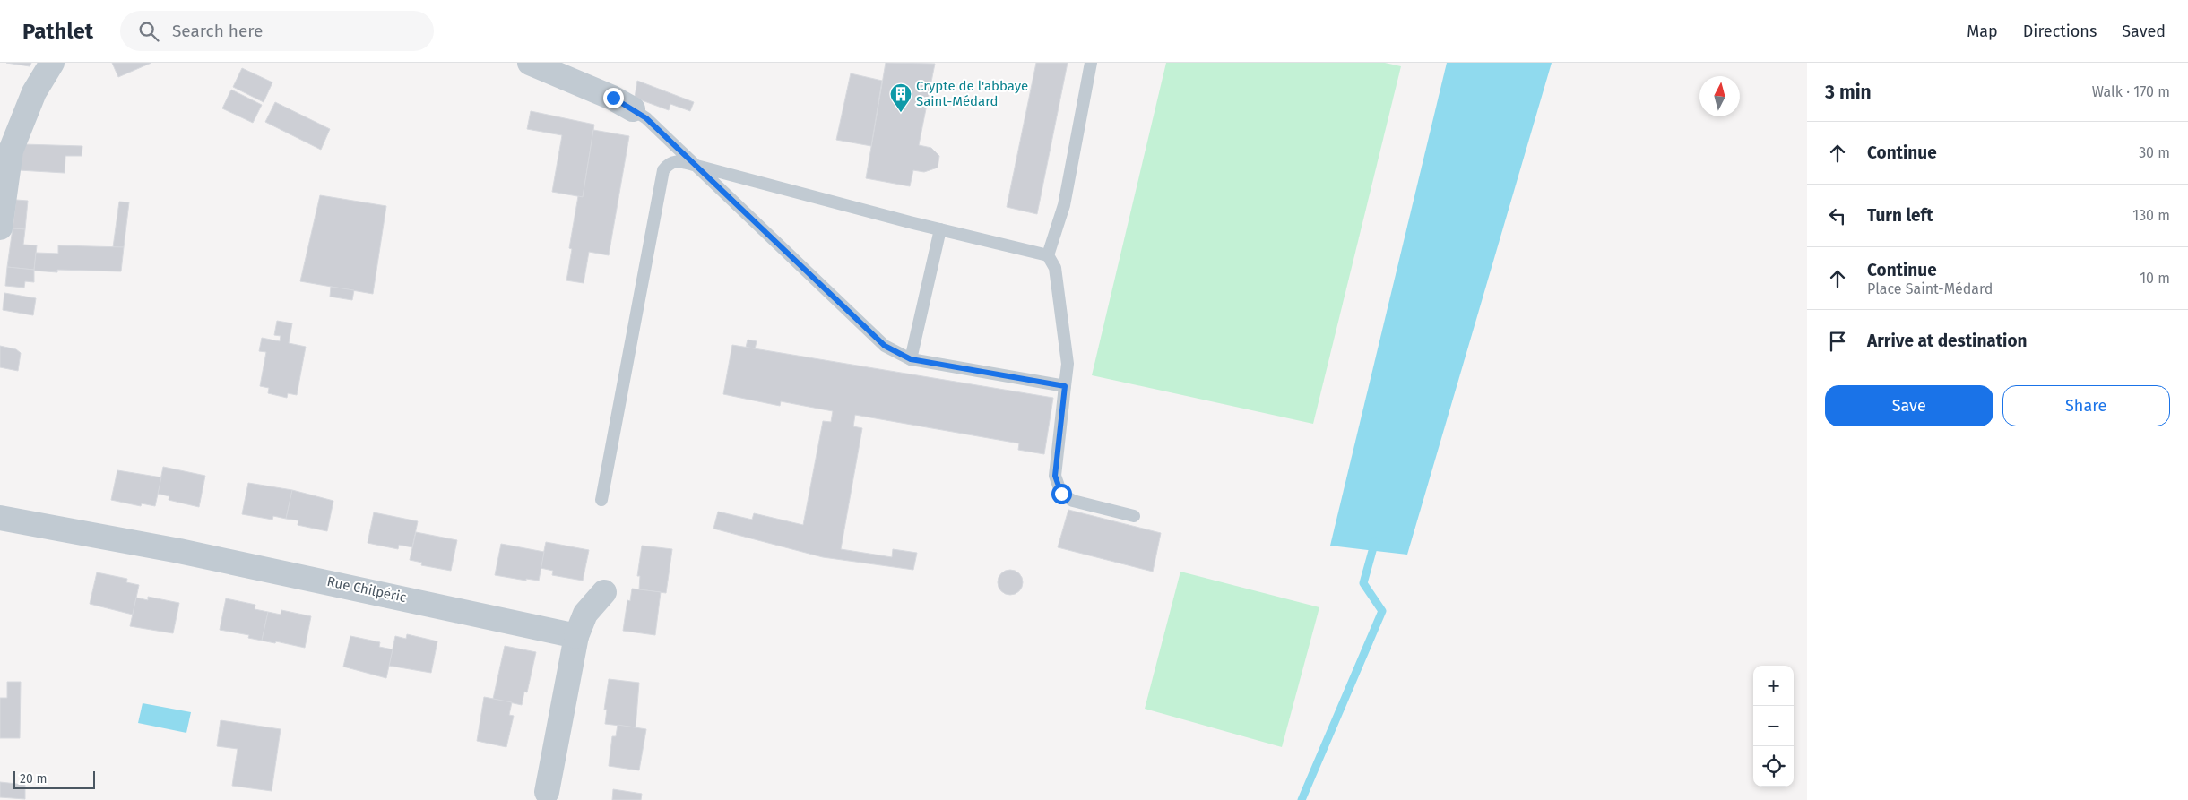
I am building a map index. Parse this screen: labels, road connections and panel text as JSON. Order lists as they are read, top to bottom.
{
  "streets": {
    "street": ["Rue Chilpéric"]
  },
  "places": {
    "building": ["Crypte de l'abbaye Saint-Médard"]
  },
  "scale_bar": "20 m",
  "north": "top",
  "page": {
    "header": "Pathlet",
    "search": "Search here",
    "nav": ["Map", "Directions", "Saved"],
    "heading": ["3 min", "Walk · 170 m"],
    "list": [
      ["Continue", "30 m"],
      ["Turn left", "130 m"],
      ["Continue", "Place Saint-Médard", "10 m"],
      "Arrive at destination"
    ],
    "buttons": ["Save", "Share"],
    "map_buttons": ["+", "−"],
    "scale": "20 m"
  }
}
